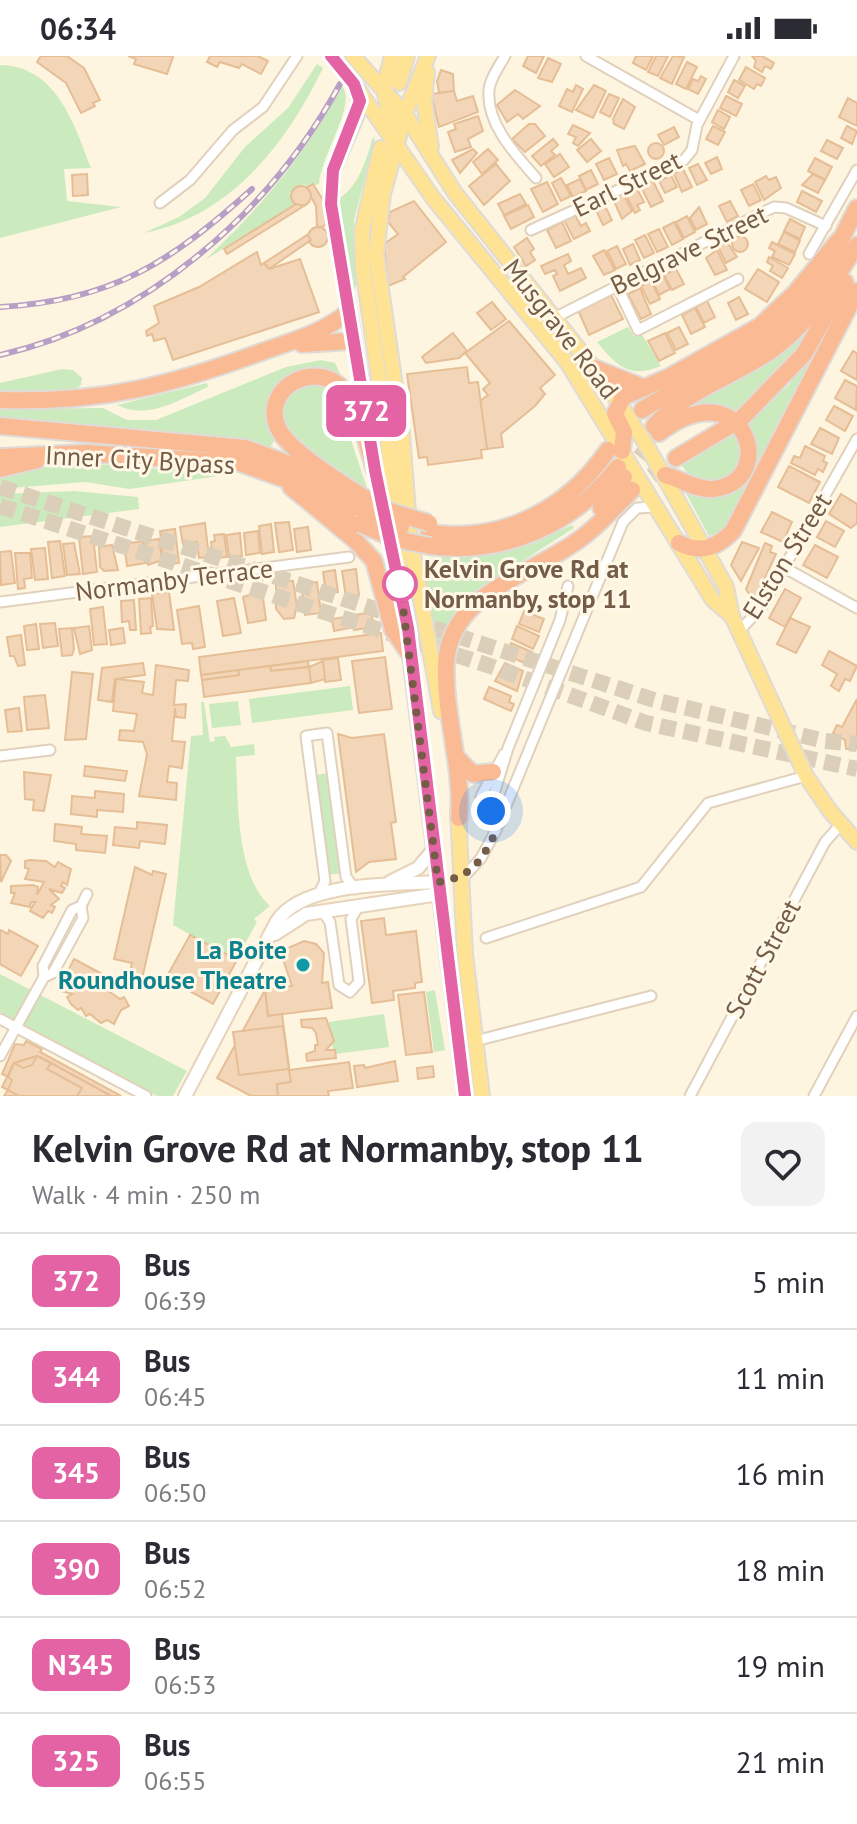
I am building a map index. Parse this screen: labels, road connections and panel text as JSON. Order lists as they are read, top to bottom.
{
  "streets": {
    "highway": ["Inner City Bypass"],
    "main road": ["Musgrave Road"],
    "street": [
      "Earl Street",
      "Belgrave Street",
      "Elston Street",
      "Normanby Terrace",
      "Scott Street"
    ]
  },
  "crossings": [
    ["Belgrave Street", "Musgrave Road"],
    ["Musgrave Road", "Inner City Bypass"],
    ["Musgrave Road", "Elston Street"],
    ["Musgrave Road", "Scott Street"]
  ],
  "places": ["Kelvin Grove Rd at Normanby, stop 11", "La Boite Roundhouse Theatre"],
  "lines": ["bus line 372"],
  "page": {
    "status": "06:34",
    "on_map": "372",
    "heading": ["Kelvin Grove Rd at Normanby, stop 11", "Walk · 4 min · 250 m"],
    "list": [
      {
        "mark": "372",
        "name": "Bus",
        "note": "06:39",
        "value": "5 min"
      },
      {
        "mark": "344",
        "name": "Bus",
        "note": "06:45",
        "value": "11 min"
      },
      {
        "mark": "345",
        "name": "Bus",
        "note": "06:50",
        "value": "16 min"
      },
      {
        "mark": "390",
        "name": "Bus",
        "note": "06:52",
        "value": "18 min"
      },
      {
        "mark": "N345",
        "name": "Bus",
        "note": "06:53",
        "value": "19 min"
      },
      {
        "mark": "325",
        "name": "Bus",
        "note": "06:55",
        "value": "21 min"
      }
    ]
  }
}
